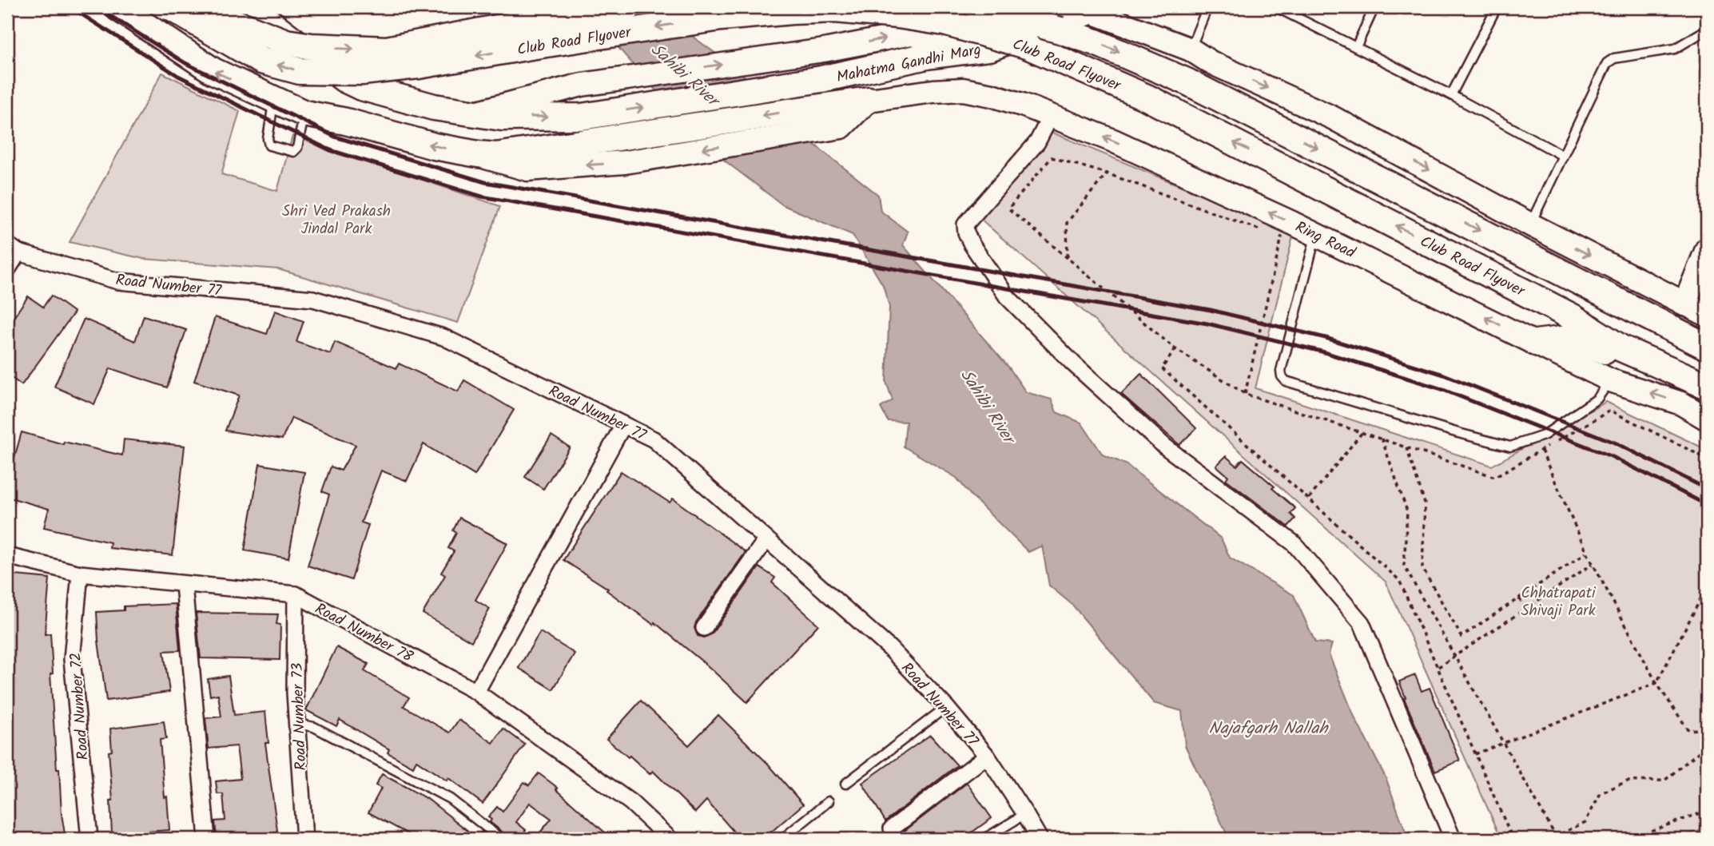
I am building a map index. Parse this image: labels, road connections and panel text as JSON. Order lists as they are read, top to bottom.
{
  "streets": {
    "main road": ["Club Road Flyover", "Mahatma Gandhi Marg", "Ring Road"],
    "street": [
      "Road Number 77",
      "Road Number 78",
      "Road Number 72",
      "Road Number 73"
    ]
  },
  "crossings": [
    ["Mahatma Gandhi Marg", "Ring Road"],
    ["Road Number 78", "Road Number 72"],
    ["Road Number 78", "Road Number 73"]
  ],
  "water": ["Sahibi River", "Najafgarh Nallah"],
  "parks": ["Shri Ved Prakash Jindal Park", "Chhatrapati Shivaji Park"]
}
